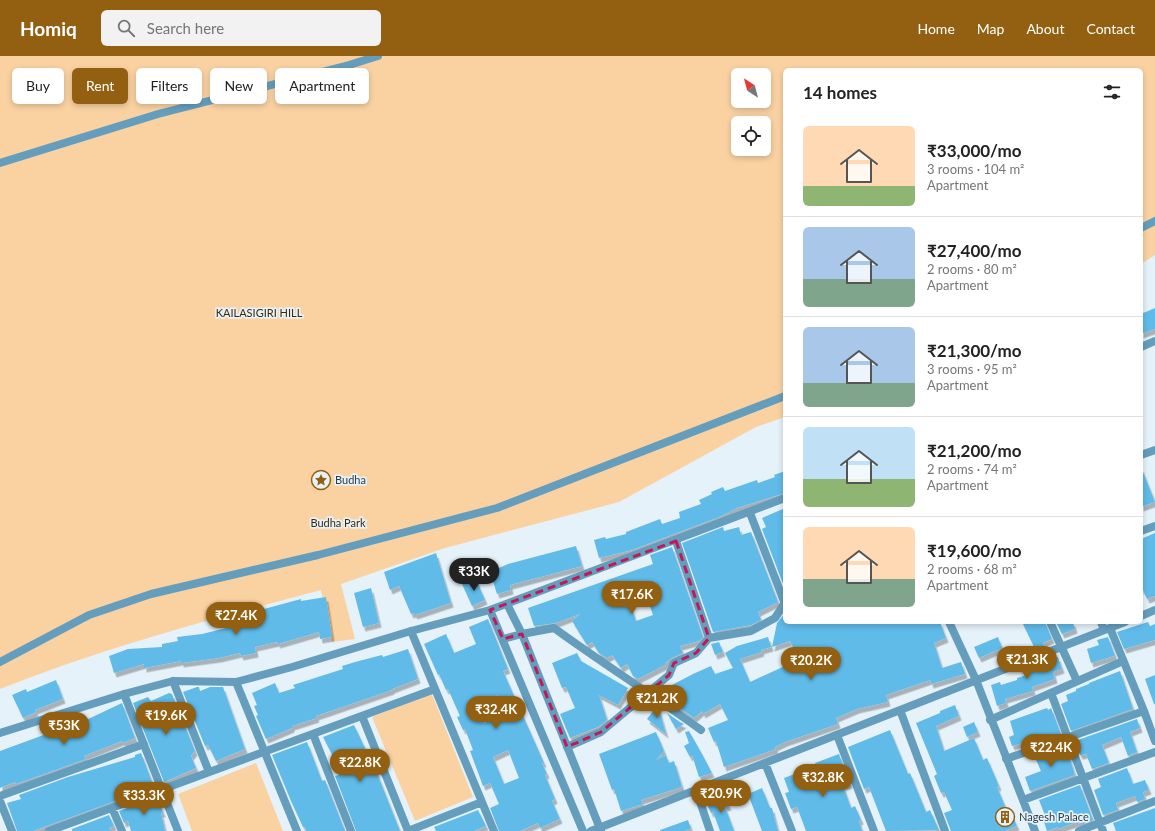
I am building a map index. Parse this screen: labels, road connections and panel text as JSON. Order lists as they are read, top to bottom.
{
  "parks": ["KAILASIGIRI HILL", "Budha Park"],
  "places": {
    "place": ["Budha"],
    "building": ["Nagesh Palace"]
  },
  "north": "top left",
  "page": {
    "header": "Homiq",
    "search": "Search here",
    "nav": [
      "Home",
      "Map",
      "About",
      "Contact"
    ],
    "chip": [
      "Buy",
      "Rent",
      "Filters",
      "New",
      "Apartment"
    ],
    "heading": "14 homes",
    "list": [
      {
        "name": "₹33,000/mo",
        "note": "3 rooms · 104 m² · Apartment"
      },
      {
        "name": "₹27,400/mo",
        "note": "2 rooms · 80 m² · Apartment"
      },
      {
        "name": "₹21,300/mo",
        "note": "3 rooms · 95 m² · Apartment"
      },
      {
        "name": "₹21,200/mo",
        "note": "2 rooms · 74 m² · Apartment"
      },
      {
        "name": "₹19,600/mo",
        "note": "2 rooms · 68 m² · Apartment"
      }
    ],
    "price": [
      "₹33K",
      "₹17.6K",
      "₹27.4K",
      "₹21.3K",
      "₹20.2K",
      "₹21.2K",
      "₹32.4K",
      "₹19.6K",
      "₹53K",
      "₹22.4K",
      "₹22.8K",
      "₹32.8K",
      "₹20.9K",
      "₹33.3K"
    ]
  }
}
